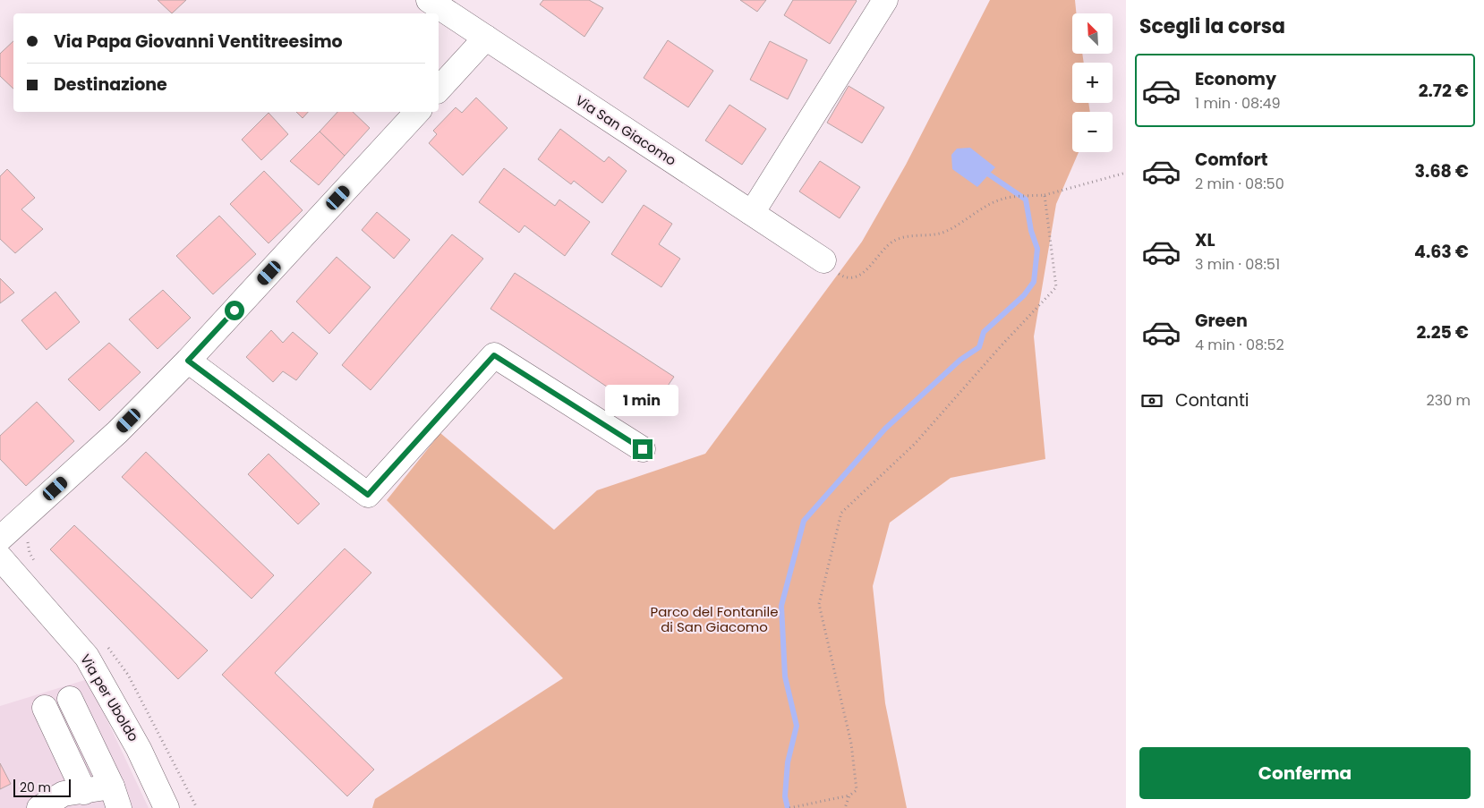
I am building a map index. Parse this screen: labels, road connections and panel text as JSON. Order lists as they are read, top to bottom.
{
  "streets": {
    "street": ["Via San Giacomo", "Via per Uboldo"]
  },
  "parks": ["Parco del Fontanile di San Giacomo"],
  "scale_bar": "20 m",
  "north": "top left",
  "page": {
    "heading": "Scegli la corsa",
    "map_buttons": ["+", "−"],
    "banner": ["Via Papa Giovanni Ventitreesimo", "Destinazione"],
    "list": [
      {
        "name": "Economy",
        "note": "1 min · 08:49",
        "value": "2.72 €"
      },
      {
        "name": "Comfort",
        "note": "2 min · 08:50",
        "value": "3.68 €"
      },
      {
        "name": "XL",
        "note": "3 min · 08:51",
        "value": "4.63 €"
      },
      {
        "name": "Green",
        "note": "4 min · 08:52",
        "value": "2.25 €"
      }
    ],
    "pay": ["Contanti", "230 m"],
    "bubble": "1 min",
    "buttons": "Conferma",
    "scale": "20 m"
  }
}
